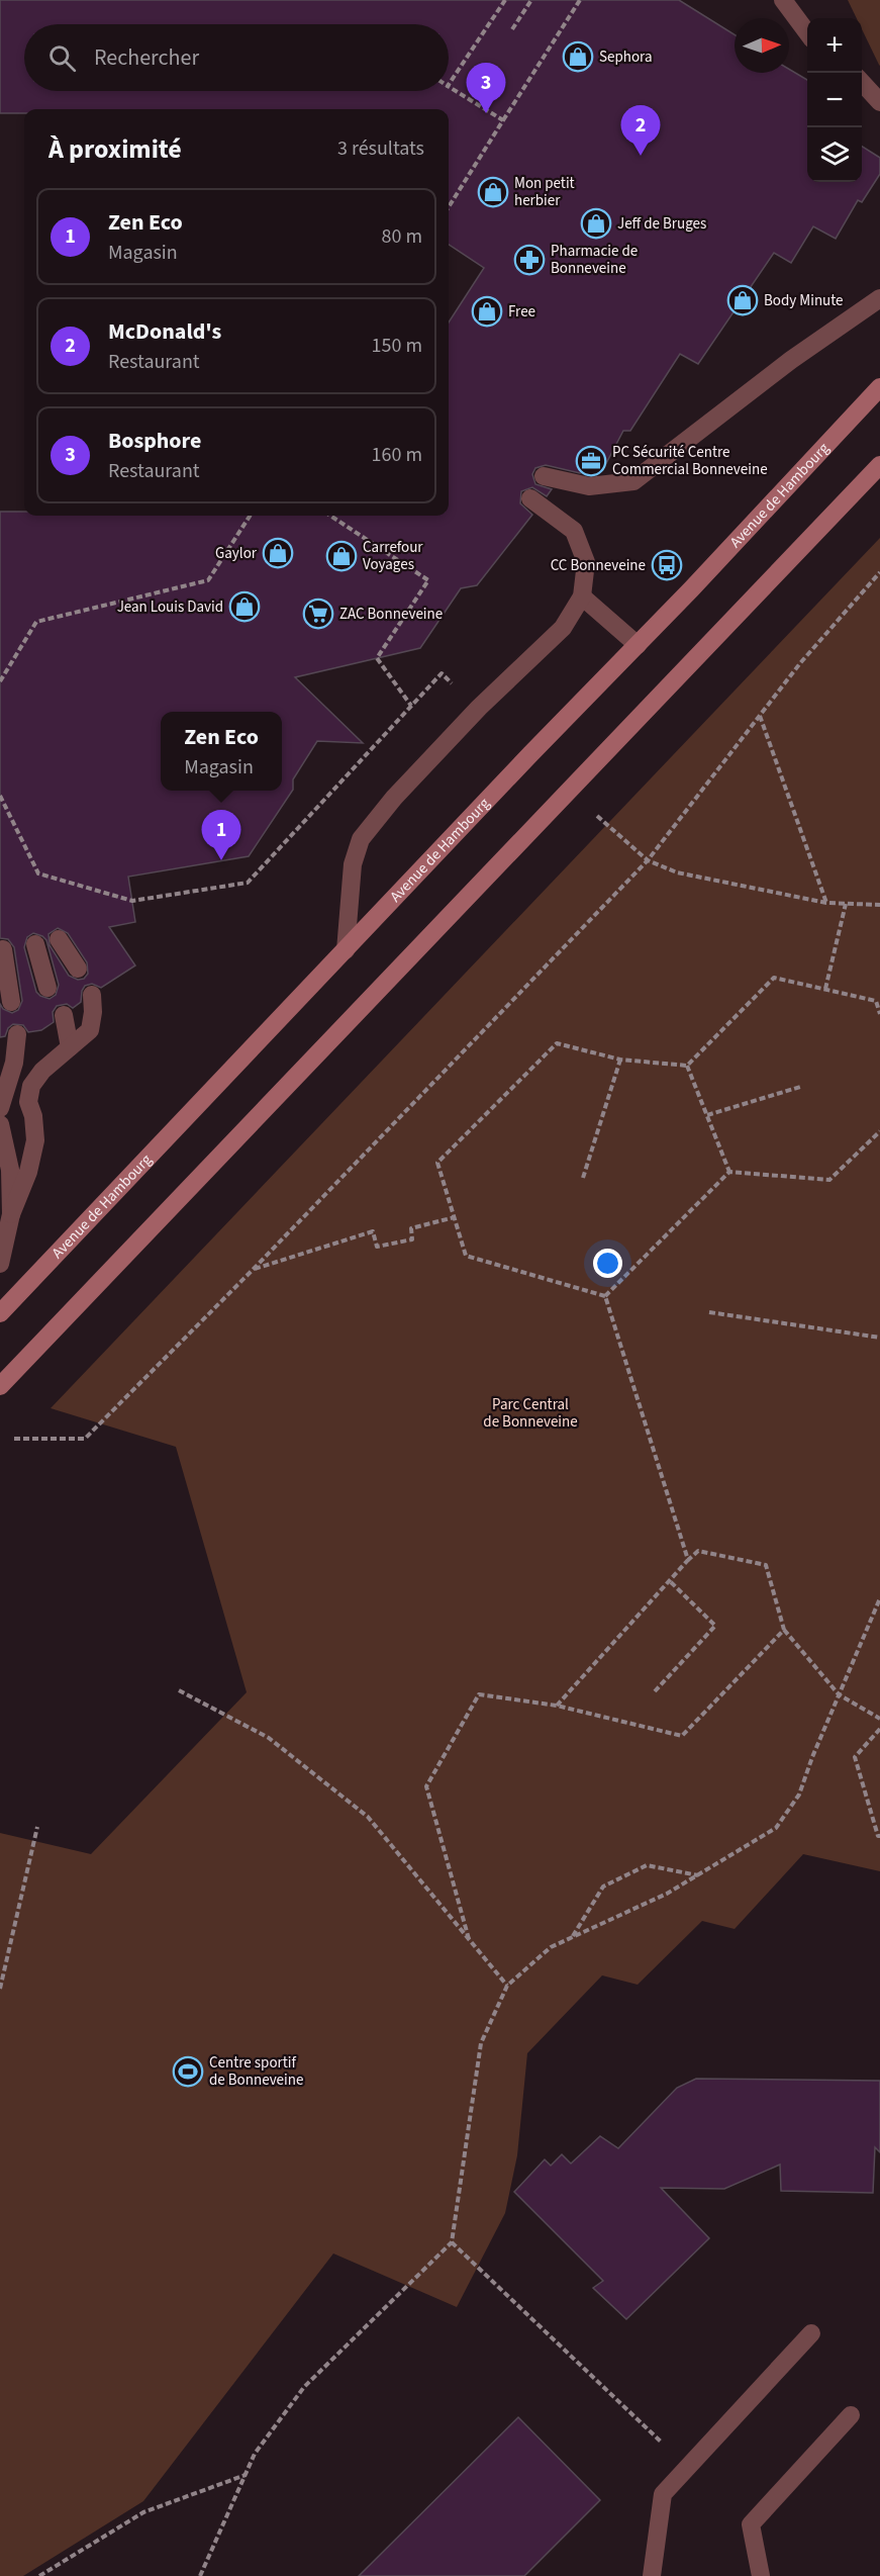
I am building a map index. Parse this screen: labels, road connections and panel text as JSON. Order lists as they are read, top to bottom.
{
  "streets": {
    "street": ["Avenue de Hambourg"]
  },
  "parks": ["Parc Central de Bonneveine"],
  "places": {
    "shop": [
      "Sephora",
      "Mon petit herbier",
      "Jeff de Bruges",
      "Body Minute",
      "Free",
      "Gaylor",
      "Carrefour Voyages",
      "Jean Louis David"
    ],
    "pharmacy": ["Pharmacie de Bonneveine"],
    "office": ["PC Sécurité Centre Commercial Bonneveine"],
    "bus stop": ["CC Bonneveine"],
    "supermarket": ["ZAC Bonneveine"],
    "sports": ["Centre sportif de Bonneveine"]
  },
  "north": "right",
  "page": {
    "map_buttons": ["+", "−"],
    "search": "Rechercher",
    "pins": ["3", "2", "1"],
    "heading": ["À proximité", "3 résultats"],
    "list": [
      {
        "mark": "1",
        "name": "Zen Eco",
        "note": "Magasin",
        "value": "80 m"
      },
      {
        "mark": "2",
        "name": "McDonald's",
        "note": "Restaurant",
        "value": "150 m"
      },
      {
        "mark": "3",
        "name": "Bosphore",
        "note": "Restaurant",
        "value": "160 m"
      }
    ],
    "popup": ["Zen Eco", "Magasin"]
  }
}
